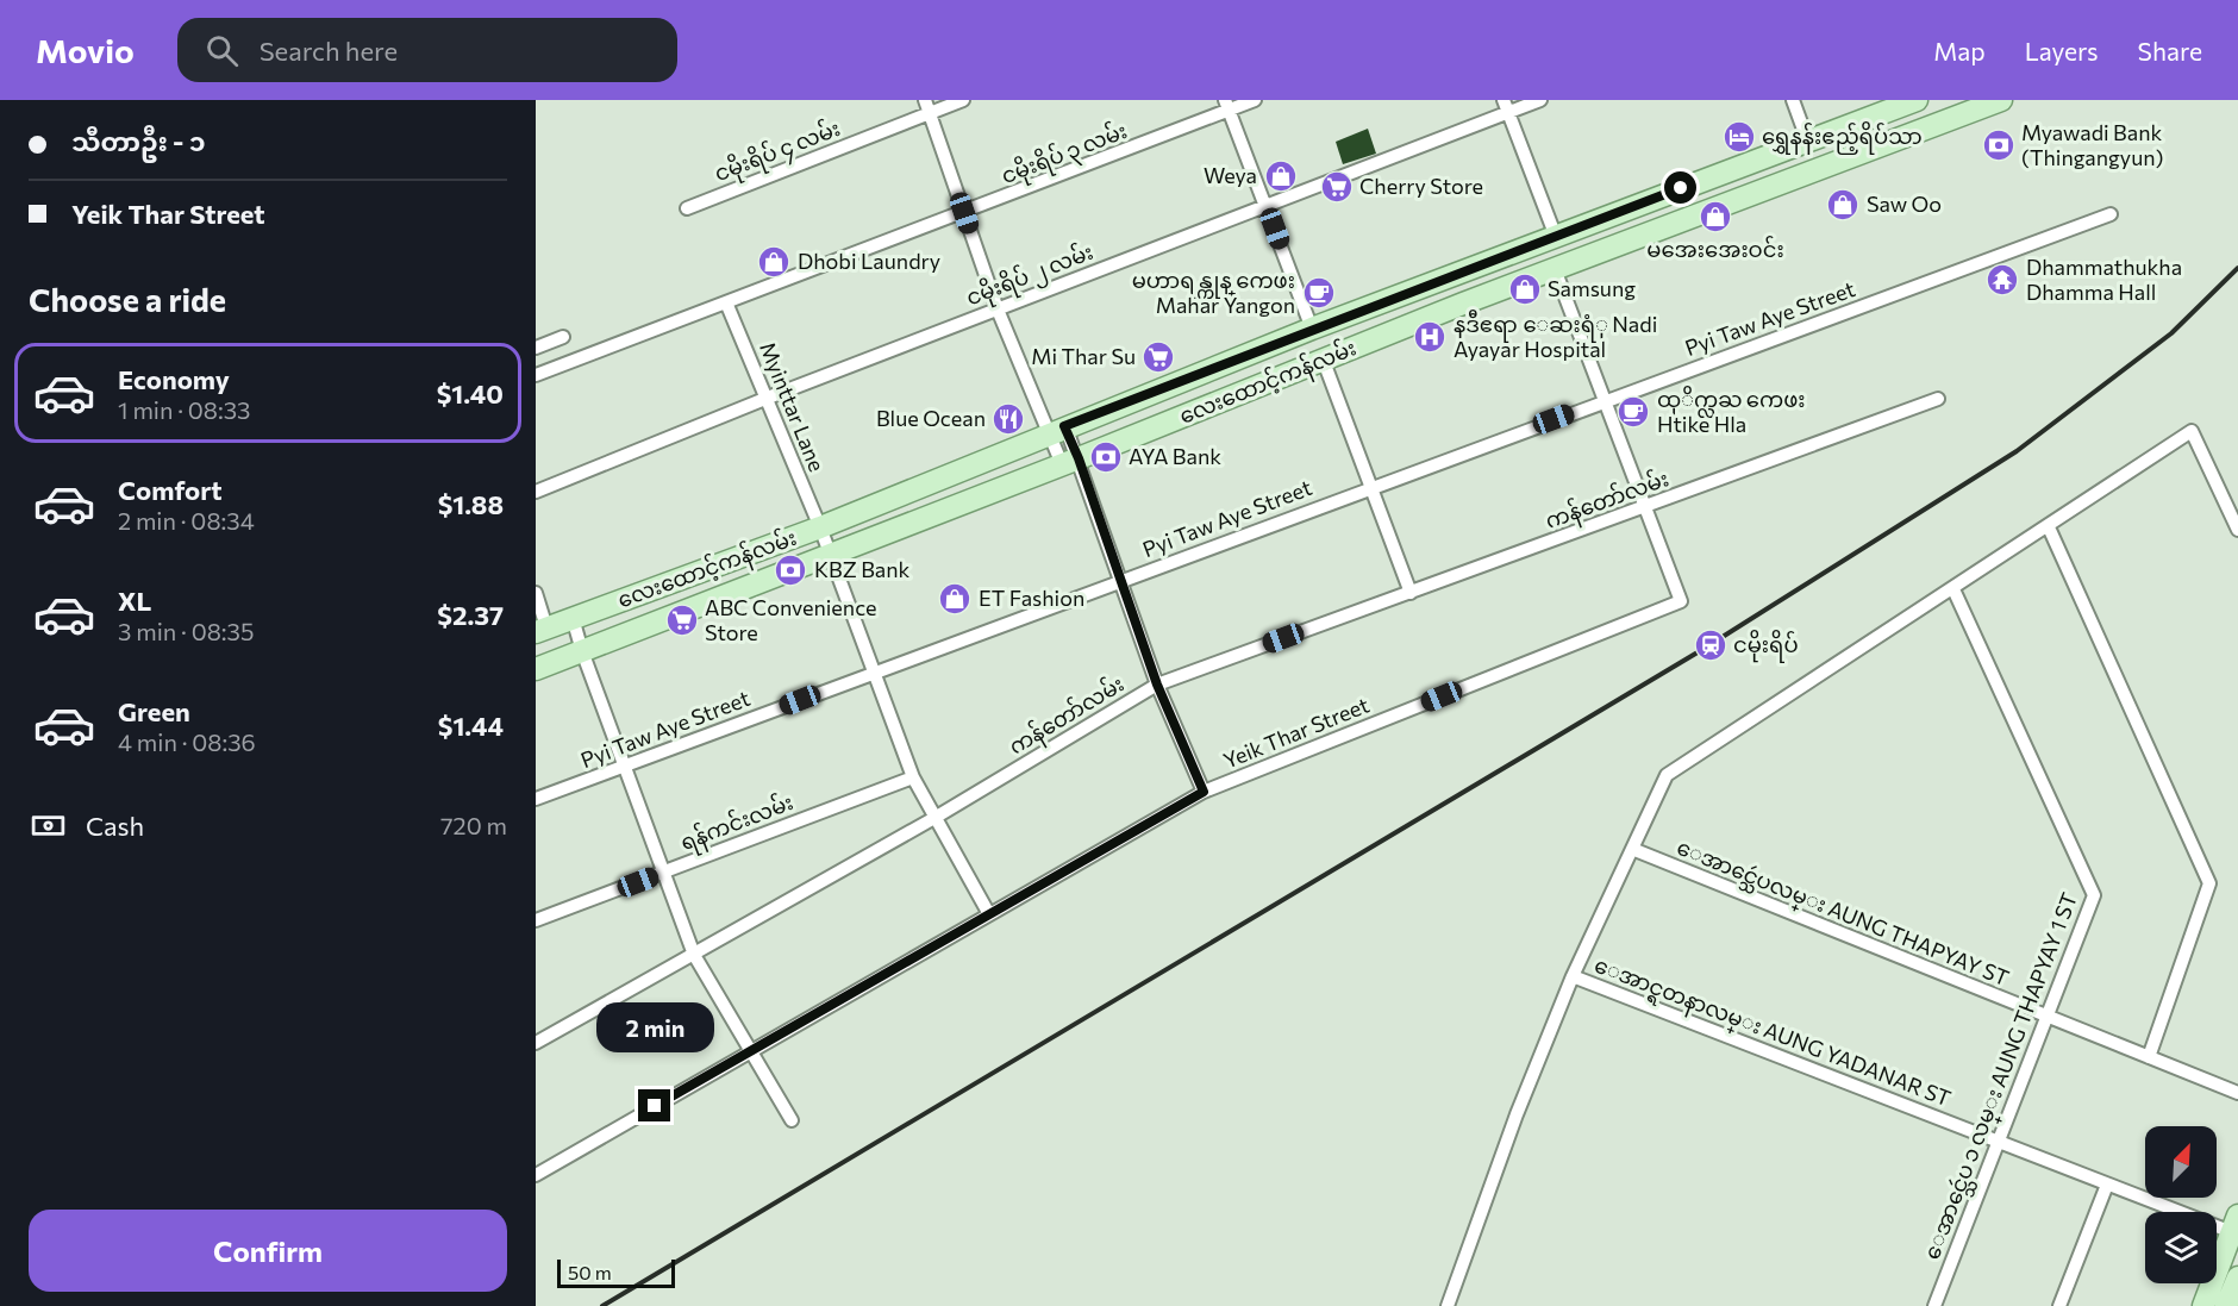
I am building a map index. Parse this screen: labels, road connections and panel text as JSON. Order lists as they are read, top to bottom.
{
  "streets": {
    "main road": ["လေးထောင့်ကန်လမ်း"],
    "street": [
      "ငမိုးရိပ် ၄ လမ်း",
      "ငမိုးရိပ် ၃ လမ်း",
      "ငမိုးရိပ် ၂ လမ်း",
      "Pyi Taw Aye Street",
      "Myinttar Lane",
      "ကန်တော်လမ်း",
      "Yeik Thar Street",
      "ရန်ကင်းလမ်း",
      "ေအာင္သေဴပလမ္း AUNG THAPYAY ST",
      "ေအာင္ရတနာလမ္း AUNG YADANAR ST",
      "ေအာင္သေဴပ ၁ လမ္း AUNG THAPYAY 1 ST"
    ]
  },
  "crossings": [
    ["ငမိုးရိပ် ၃ လမ်း", "Myinttar Lane"],
    ["ငမိုးရိပ် ၂ လမ်း", "Myinttar Lane"],
    ["Pyi Taw Aye Street", "Myinttar Lane"],
    ["လေးထောင့်ကန်လမ်း", "Myinttar Lane"],
    ["Myinttar Lane", "ကန်တော်လမ်း"],
    ["Myinttar Lane", "Yeik Thar Street"],
    ["Myinttar Lane", "ရန်ကင်းလမ်း"],
    ["ကန်တော်လမ်း", "Yeik Thar Street"],
    ["ေအာင္သေဴပလမ္း AUNG THAPYAY ST", "ေအာင္သေဴပ ၁ လမ္း AUNG THAPYAY 1 ST"],
    ["ေအာင္ရတနာလမ္း AUNG YADANAR ST", "ေအာင္သေဴပ ၁ လမ္း AUNG THAPYAY 1 ST"]
  ],
  "places": {
    "hotel": ["ရွှေနန်းဧည့်ရိပ်သာ"],
    "bank": ["Myawadi Bank (Thingangyun)", "AYA Bank", "KBZ Bank"],
    "shop": [
      "Weya",
      "Saw Oo",
      "မအေးအေးဝင်း",
      "Dhobi Laundry",
      "Samsung",
      "ET Fashion"
    ],
    "supermarket": ["Cherry Store", "Mi Thar Su", "ABC Convenience Store"],
    "temple": ["Dhammathukha Dhamma Hall"],
    "cafe": ["မဟာရန္ကုန္ ကေဖး Mahar Yangon", "ထုိက္လႀ ကေဖး Htike Hla"],
    "hospital": ["နဒီဧရာ ေဆးရံု Nadi Ayayar Hospital"],
    "restaurant": ["Blue Ocean"],
    "station": ["ငမိုးရိပ်"]
  },
  "scale_bar": "50 m",
  "north": "top right",
  "page": {
    "header": "Movio",
    "search": "Search here",
    "nav": ["Map", "Layers", "Share"],
    "banner": ["သီတာဦး - ၁", "Yeik Thar Street"],
    "heading": "Choose a ride",
    "list": [
      {
        "name": "Economy",
        "note": "1 min · 08:33",
        "value": "$1.40"
      },
      {
        "name": "Comfort",
        "note": "2 min · 08:34",
        "value": "$1.88"
      },
      {
        "name": "XL",
        "note": "3 min · 08:35",
        "value": "$2.37"
      },
      {
        "name": "Green",
        "note": "4 min · 08:36",
        "value": "$1.44"
      }
    ],
    "pay": ["Cash", "720 m"],
    "bubble": "2 min",
    "buttons": "Confirm",
    "scale": "50 m"
  }
}
